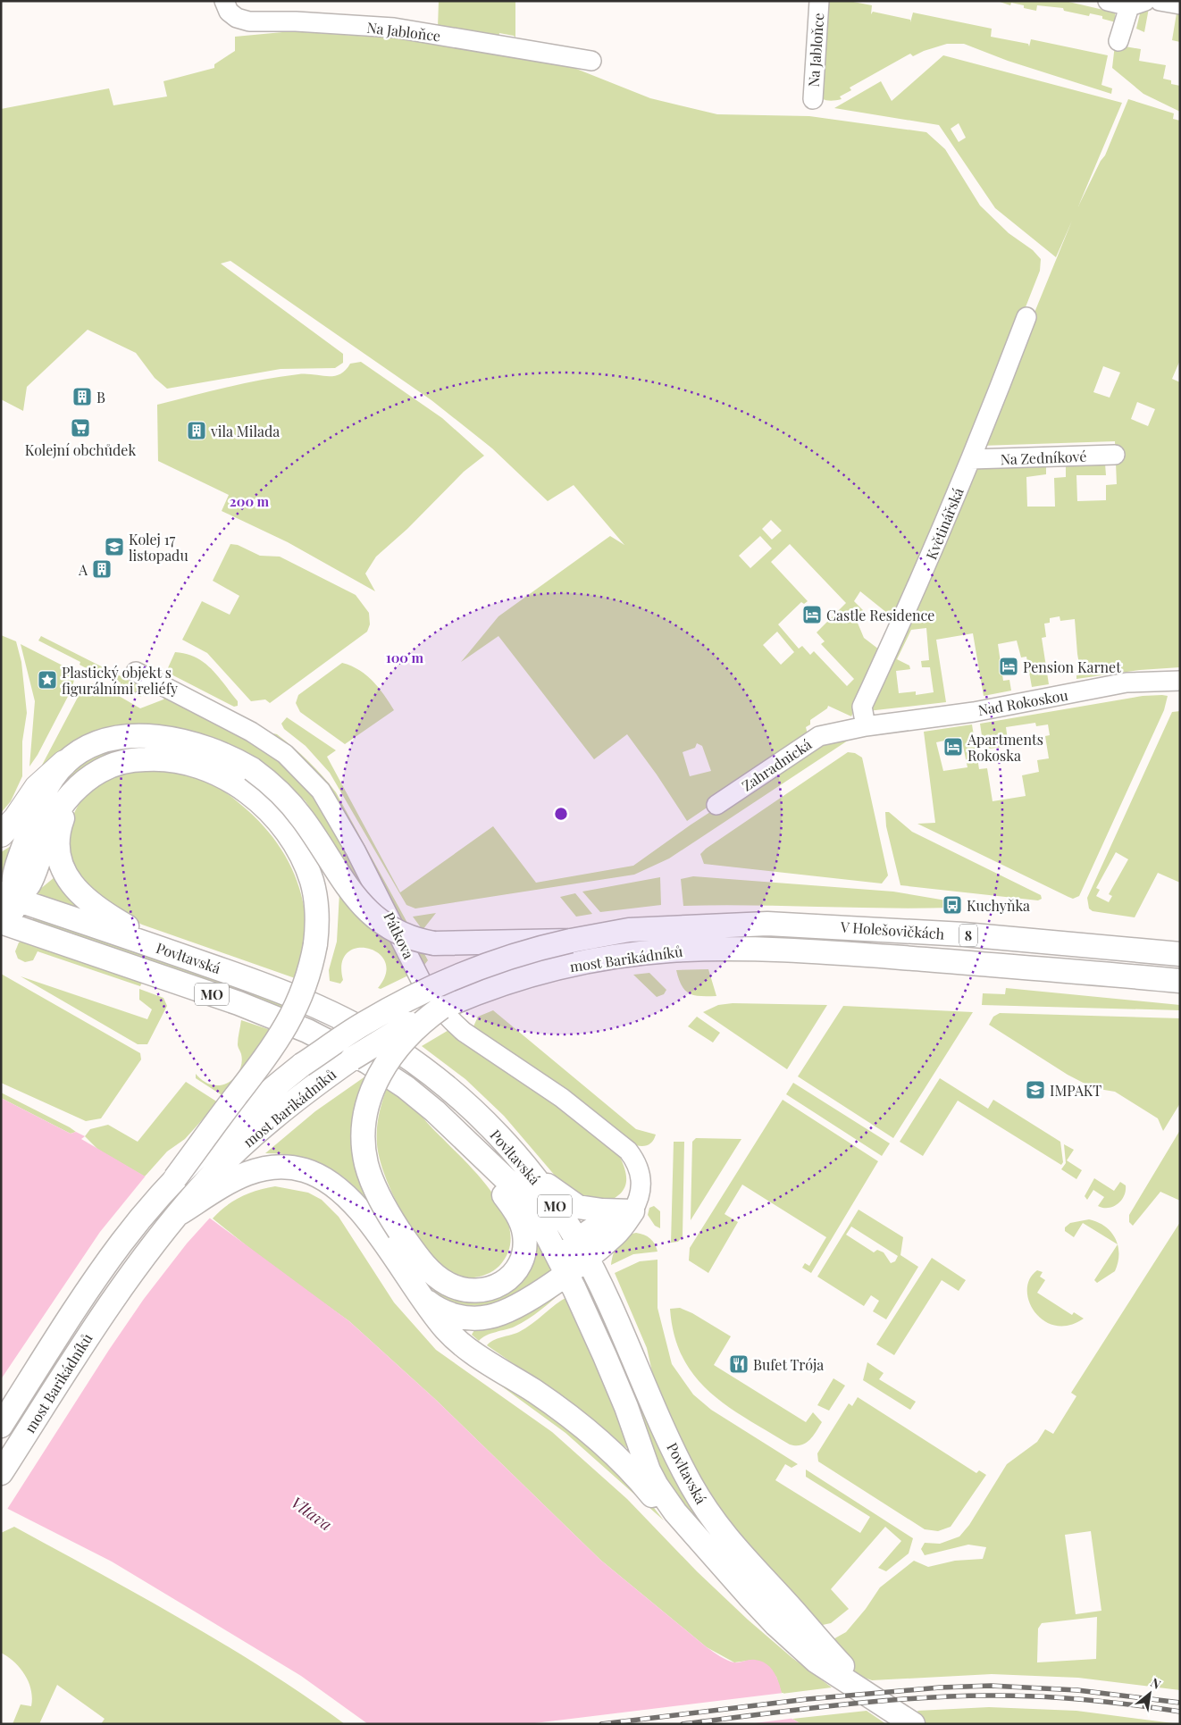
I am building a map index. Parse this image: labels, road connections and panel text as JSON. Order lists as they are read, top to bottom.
{
  "streets": {
    "main road": [
      "V Holešovičkách",
      "8",
      "Povltavská",
      "most Barikádníků",
      "MO"
    ],
    "street": [
      "Na Jabloňce",
      "Na Zedníkové",
      "Květinářská",
      "Nad Rokoskou",
      "Zahradnická",
      "Pátkova"
    ]
  },
  "crossings": [
    ["Na Zedníkové", "Květinářská"],
    ["Květinářská", "Nad Rokoskou"],
    ["Květinářská", "Zahradnická"],
    ["Nad Rokoskou", "Zahradnická"],
    ["V Holešovičkách", "most Barikádníků"]
  ],
  "water": ["Vltava"],
  "places": {
    "building": ["B", "vila Milada", "A"],
    "supermarket": ["Kolejní obchůdek"],
    "school or university": ["Kolej 17 listopadu", "IMPAKT"],
    "hotel": ["Castle Residence", "Pension Karnet", "Apartments Rokoska"],
    "place": ["Plastický objekt s figurálními reliéfy"],
    "bus stop": ["Kuchyňka"],
    "restaurant": ["Bufet Trója"]
  },
  "north": "top right",
  "rings": ["200 m", "100 m"]
}
